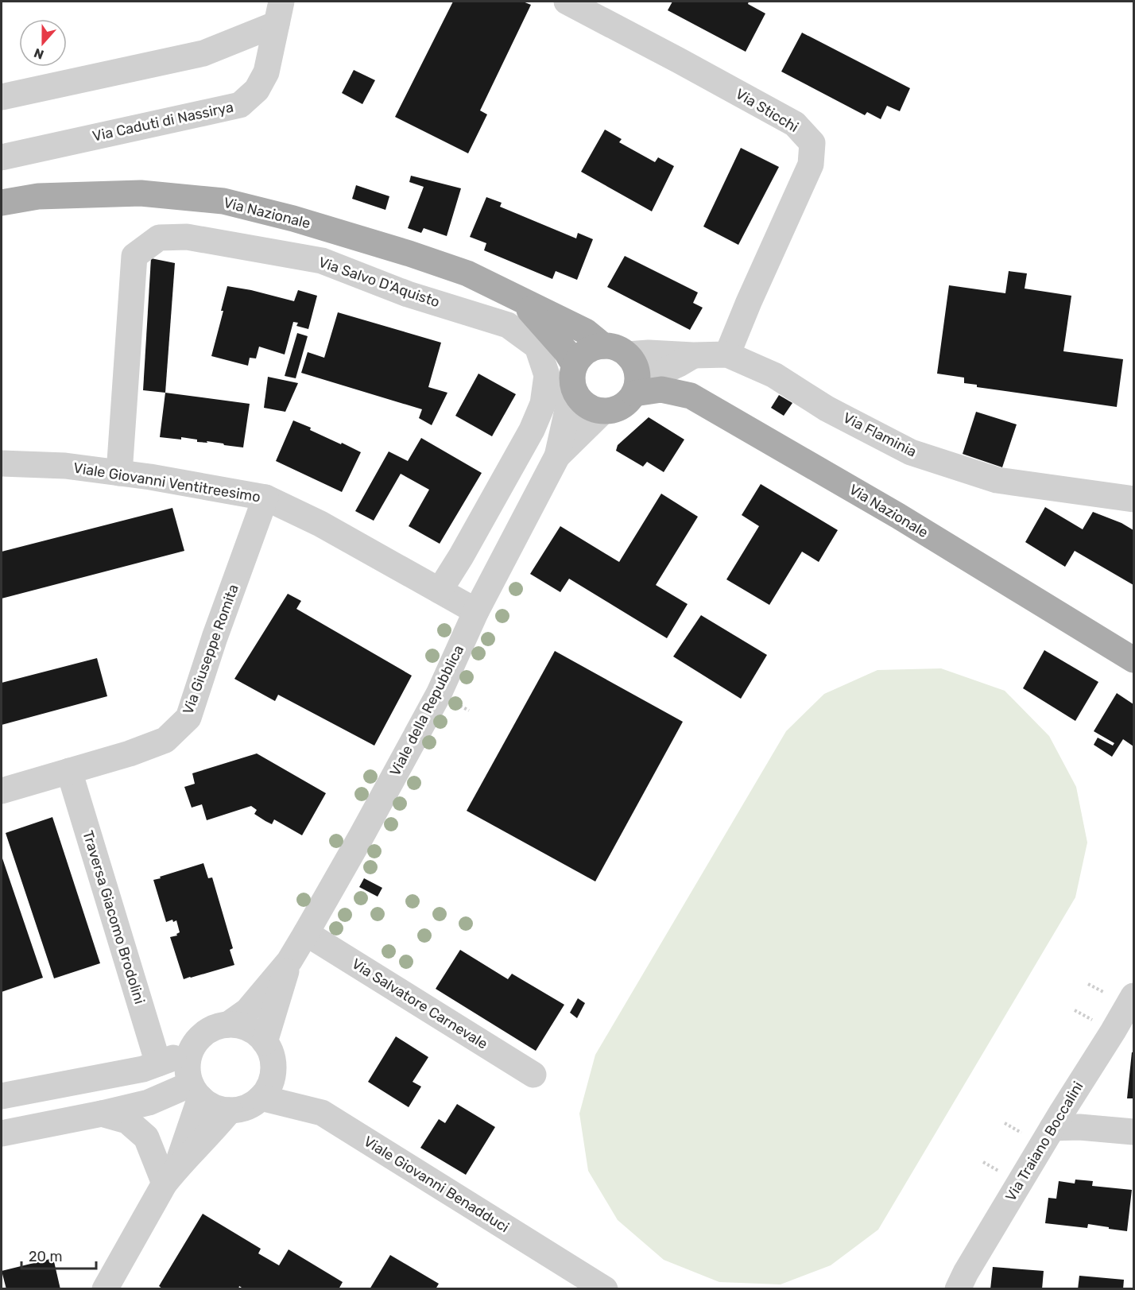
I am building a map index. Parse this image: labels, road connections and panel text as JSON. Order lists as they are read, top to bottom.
{
  "streets": {
    "main road": ["Via Nazionale"],
    "street": [
      "Via Sticchi",
      "Via Caduti di Nassirya",
      "Via Salvo D'Aquisto",
      "Via Flaminia",
      "Viale Giovanni Ventitreesimo",
      "Via Giuseppe Romita",
      "Viale della Repubblica",
      "Traversa Giacomo Brodolini",
      "Via Salvatore Carnevale",
      "Via Traiano Boccalini",
      "Viale Giovanni Benadduci"
    ]
  },
  "crossings": [
    ["Via Sticchi", "Via Flaminia"],
    ["Via Nazionale", "Via Flaminia"],
    ["Via Nazionale", "Viale della Repubblica"],
    ["Via Salvo D'Aquisto", "Viale Giovanni Ventitreesimo"],
    ["Via Flaminia", "Viale della Repubblica"],
    ["Viale Giovanni Ventitreesimo", "Via Giuseppe Romita"],
    ["Viale Giovanni Ventitreesimo", "Viale della Repubblica"],
    ["Via Giuseppe Romita", "Traversa Giacomo Brodolini"],
    ["Viale della Repubblica", "Via Salvatore Carnevale"],
    ["Viale della Repubblica", "Viale Giovanni Benadduci"]
  ],
  "scale_bar": "20 m",
  "north": "bottom"
}
